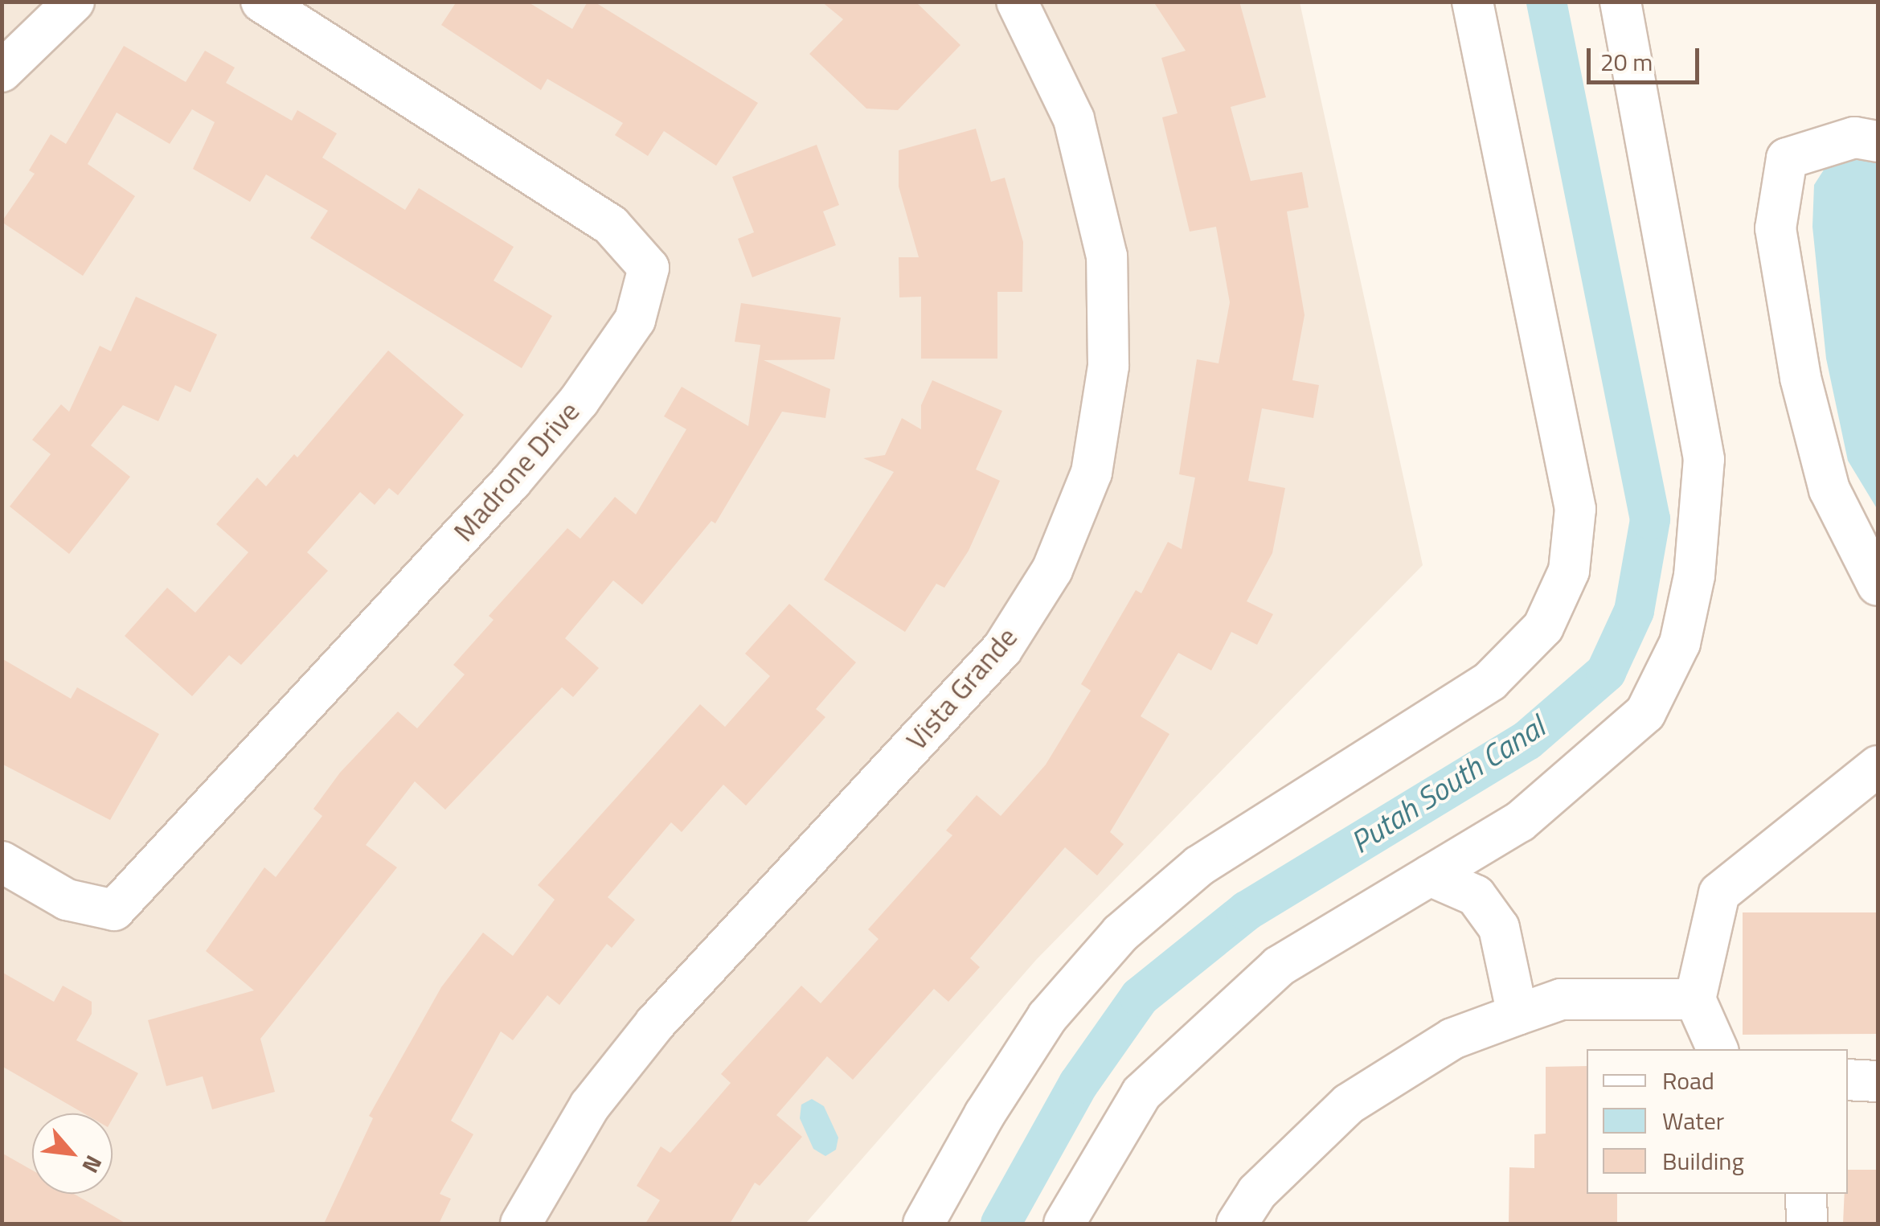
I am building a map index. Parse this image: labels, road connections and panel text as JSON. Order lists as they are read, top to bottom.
{
  "streets": {
    "street": ["Madrone Drive", "Vista Grande"]
  },
  "water": ["Putah South Canal"],
  "legend": ["Road", "Water", "Building"],
  "scale_bar": "20 m",
  "north": "bottom right"
}
